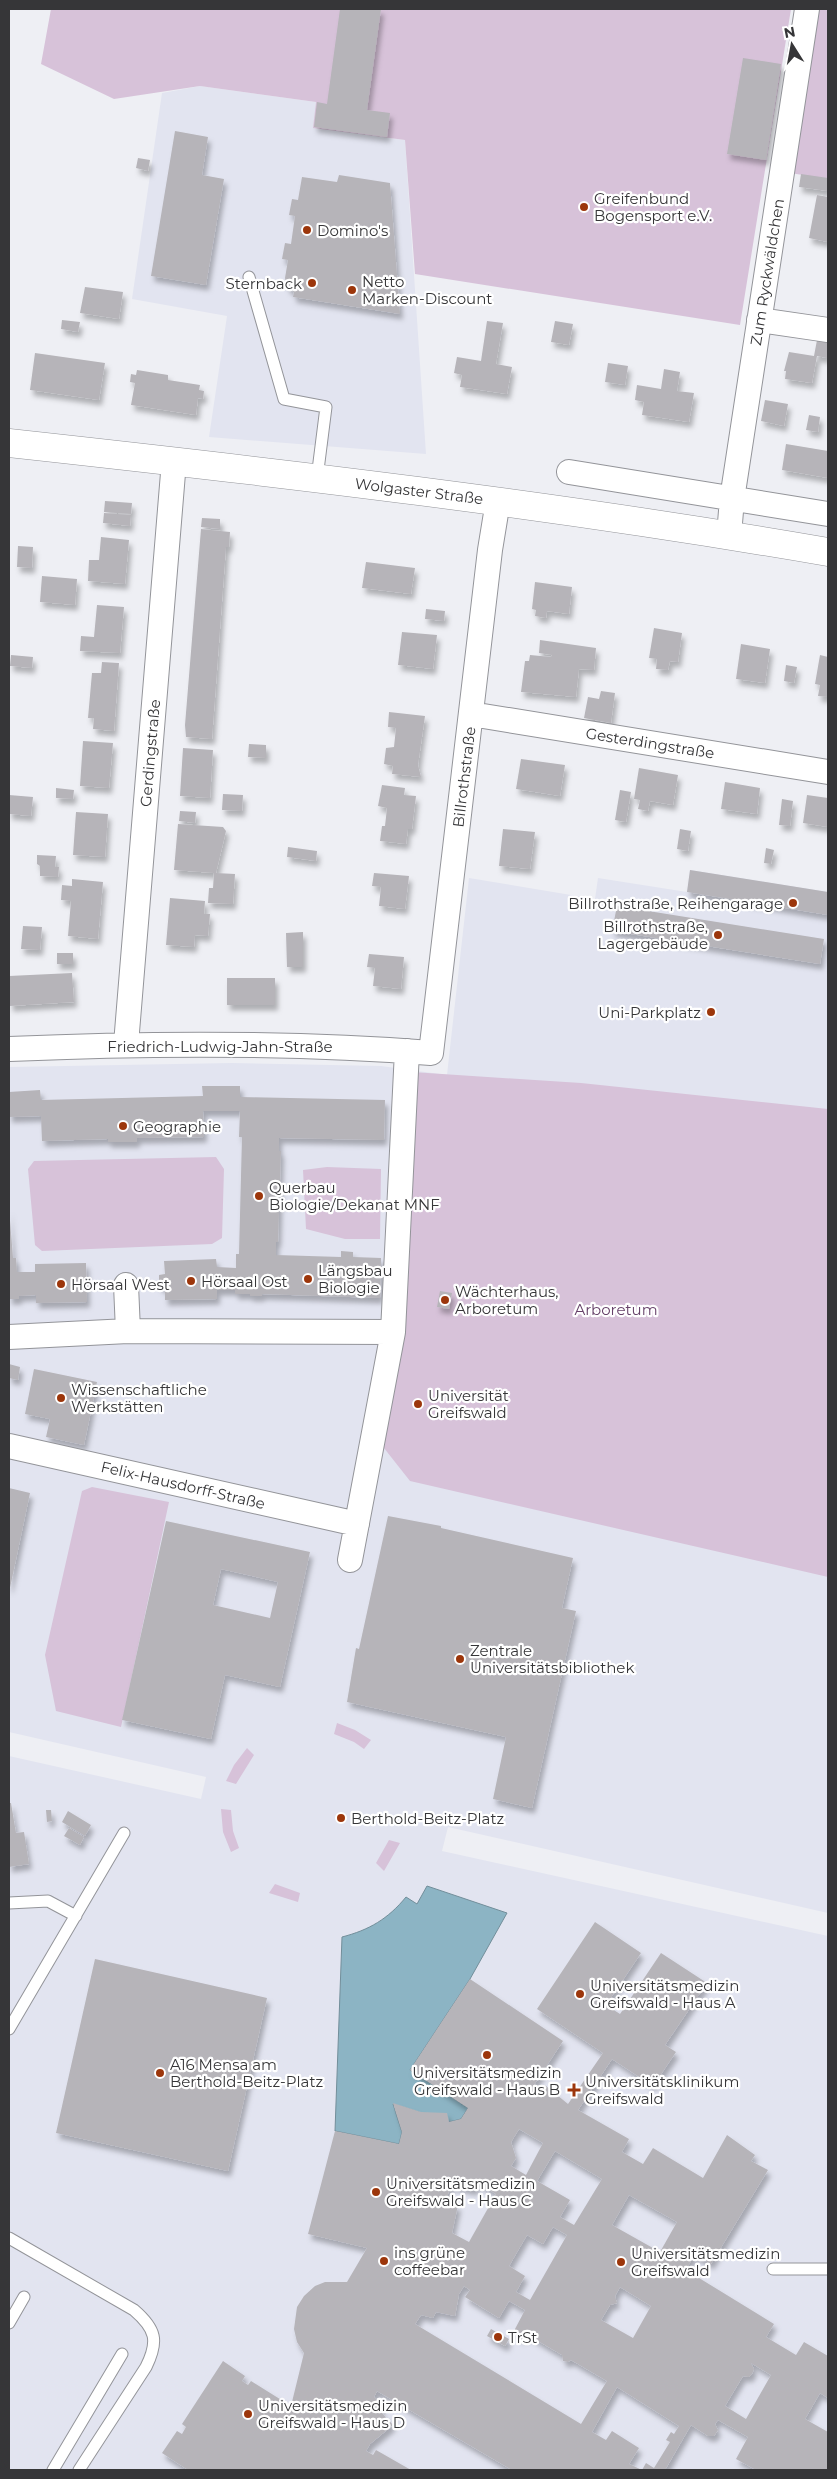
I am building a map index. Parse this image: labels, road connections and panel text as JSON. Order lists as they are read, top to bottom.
{
  "streets": {
    "main road": ["Wolgaster Straße"],
    "street": [
      "Zum Ryckwäldchen",
      "Gesterdingstraße",
      "Gerdingstraße",
      "Billrothstraße",
      "Friedrich-Ludwig-Jahn-Straße",
      "Felix-Hausdorff-Straße"
    ]
  },
  "crossings": [
    ["Zum Ryckwäldchen", "Wolgaster Straße"],
    ["Wolgaster Straße", "Gerdingstraße"],
    ["Wolgaster Straße", "Billrothstraße"],
    ["Gesterdingstraße", "Billrothstraße"],
    ["Gerdingstraße", "Friedrich-Ludwig-Jahn-Straße"],
    ["Billrothstraße", "Friedrich-Ludwig-Jahn-Straße"]
  ],
  "parks": ["Arboretum"],
  "places": {
    "other": [
      "Greifenbund Bogensport e.V.",
      "Domino's",
      "Sternback",
      "Netto Marken-Discount",
      "Billrothstraße, Reihengarage",
      "Billrothstraße, Lagergebäude",
      "Uni-Parkplatz",
      "Geographie",
      "Querbau Biologie/Dekanat MNF",
      "Längsbau Biologie",
      "Hörsaal Ost",
      "Hörsaal West",
      "Wächterhaus, Arboretum",
      "Wissenschaftliche Werkstätten",
      "Universität Greifswald",
      "Zentrale Universitätsbibliothek",
      "Berthold-Beitz-Platz",
      "Universitätsmedizin Greifswald - Haus A",
      "Universitätsmedizin Greifswald - Haus B",
      "A16 Mensa am Berthold-Beitz-Platz",
      "Universitätsmedizin Greifswald - Haus C",
      "ins grüne coffeebar",
      "Universitätsmedizin Greifswald",
      "TrSt",
      "Universitätsmedizin Greifswald - Haus D"
    ],
    "health": ["Universitätsklinikum Greifswald"]
  },
  "north": "top"
}
